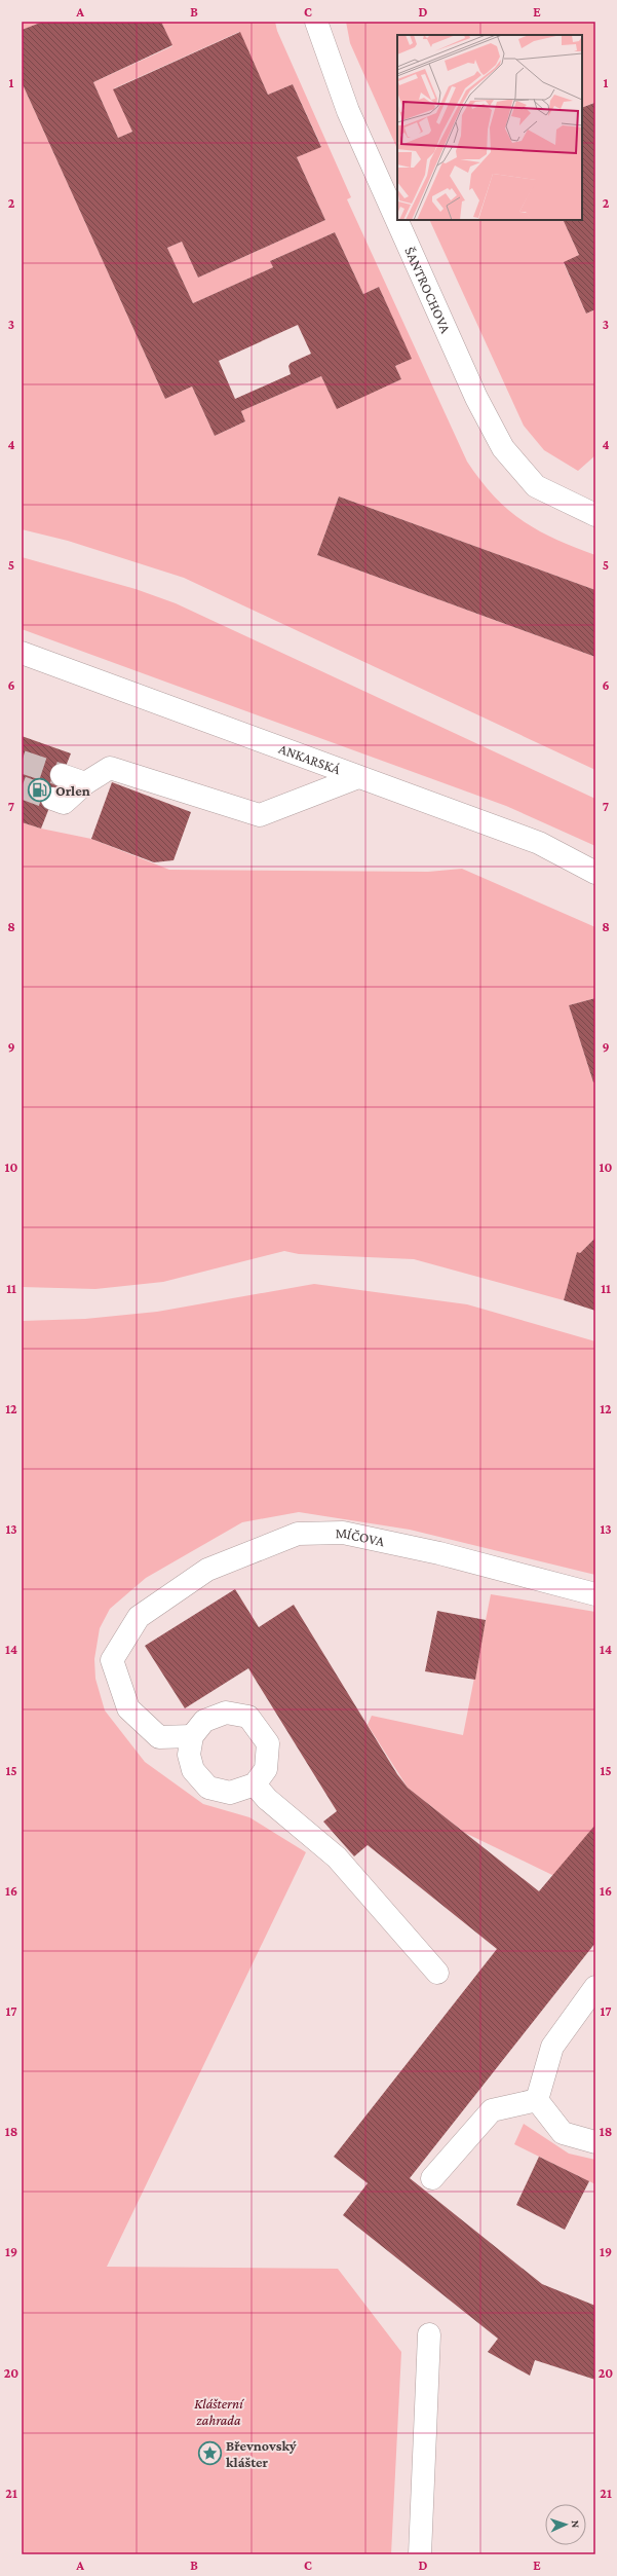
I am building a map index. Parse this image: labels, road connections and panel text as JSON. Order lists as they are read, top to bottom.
{
  "streets": {
    "street": ["ŠANTROCHOVA", "ANKARSKÁ", "MÍČOVA"]
  },
  "parks": ["Klášterní zahrada"],
  "places": {
    "fuel station": ["Orlen"],
    "place": ["Břevnovský klášter"]
  },
  "north": "right",
  "grid": {
    "columns": [
      "A",
      "B",
      "C",
      "D",
      "E"
    ],
    "rows": [
      "1",
      "2",
      "3",
      "4",
      "5",
      "6",
      "7",
      "8",
      "9",
      "10",
      "11",
      "12",
      "13",
      "14",
      "15",
      "16",
      "17",
      "18",
      "19",
      "20",
      "21"
    ]
  }
}
